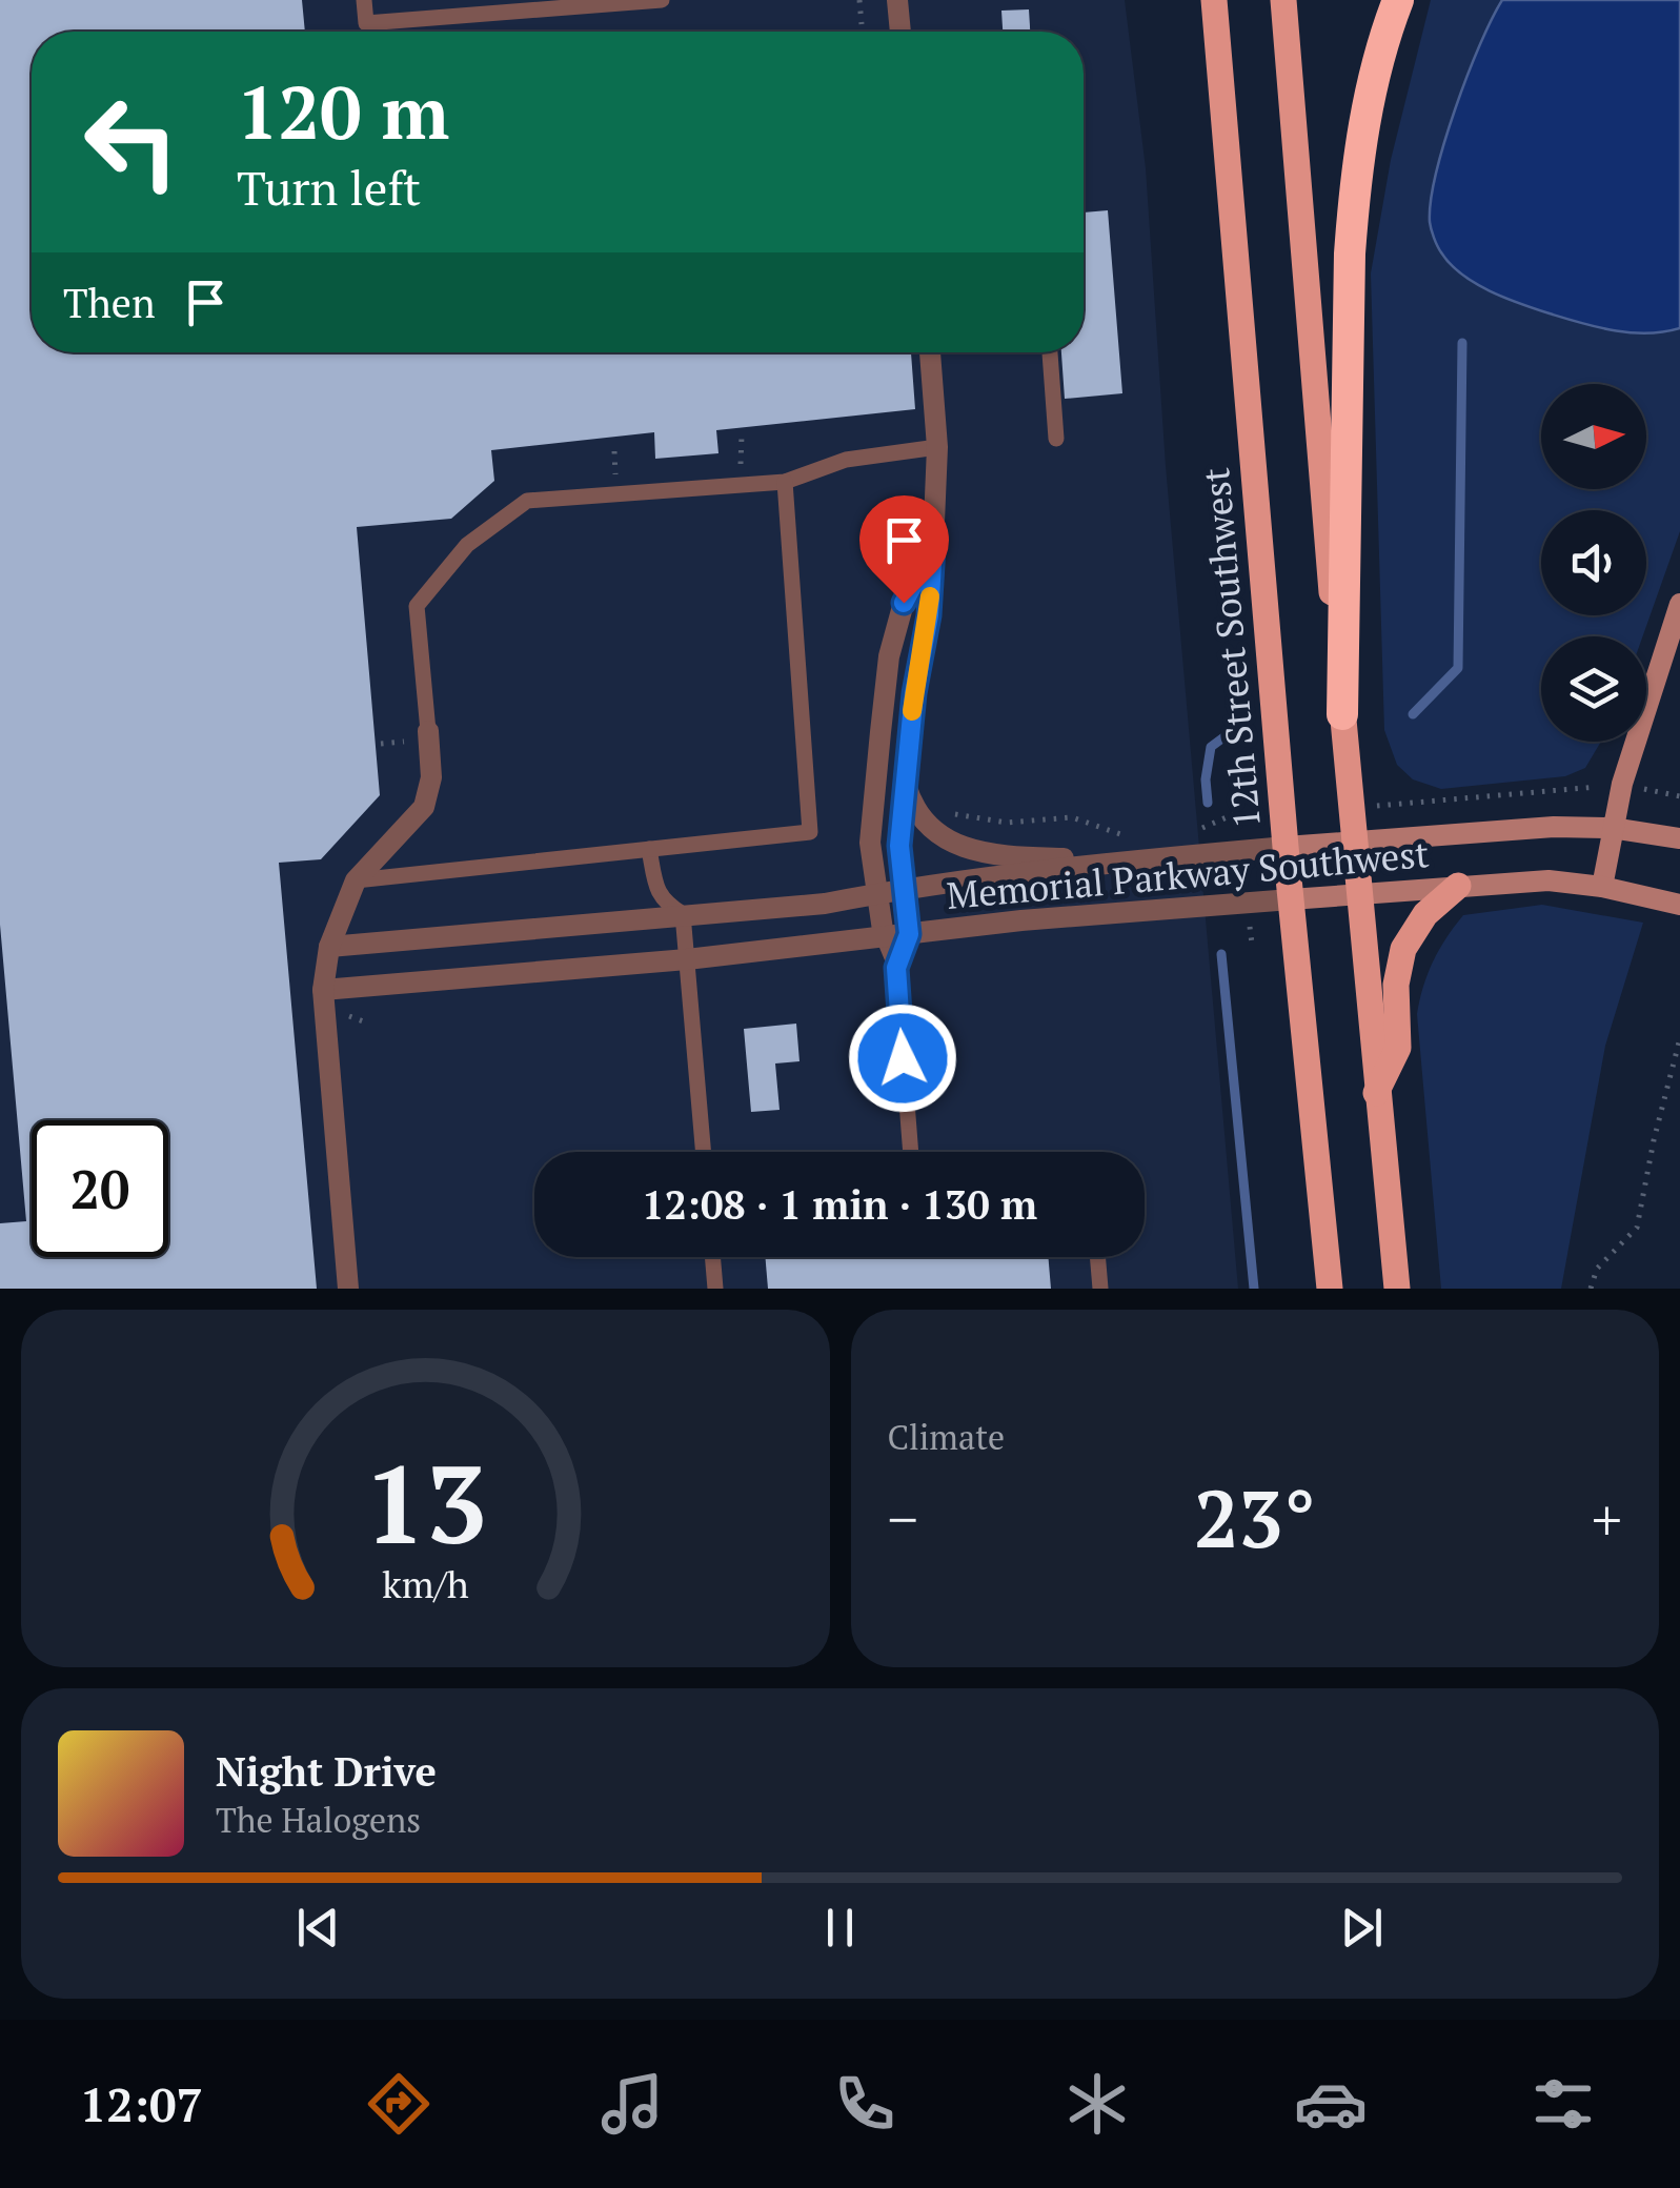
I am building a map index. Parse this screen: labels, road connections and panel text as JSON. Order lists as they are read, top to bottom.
{
  "streets": {
    "main road": ["12th Street Southwest"],
    "street": ["Memorial Parkway Southwest"]
  },
  "crossings": [
    ["12th Street Southwest", "Memorial Parkway Southwest"]
  ],
  "north": "right",
  "page": {
    "turn": ["120 m", "Turn left"],
    "then": "Then",
    "limit": "20",
    "trip": "12:08 · 1 min · 130 m",
    "tile": "Climate",
    "heat": ["−", "23°", "+"],
    "song": ["Night Drive", "The Halogens"],
    "tabs": "12:07",
    "gauge": ["13", "km/h"]
  }
}
